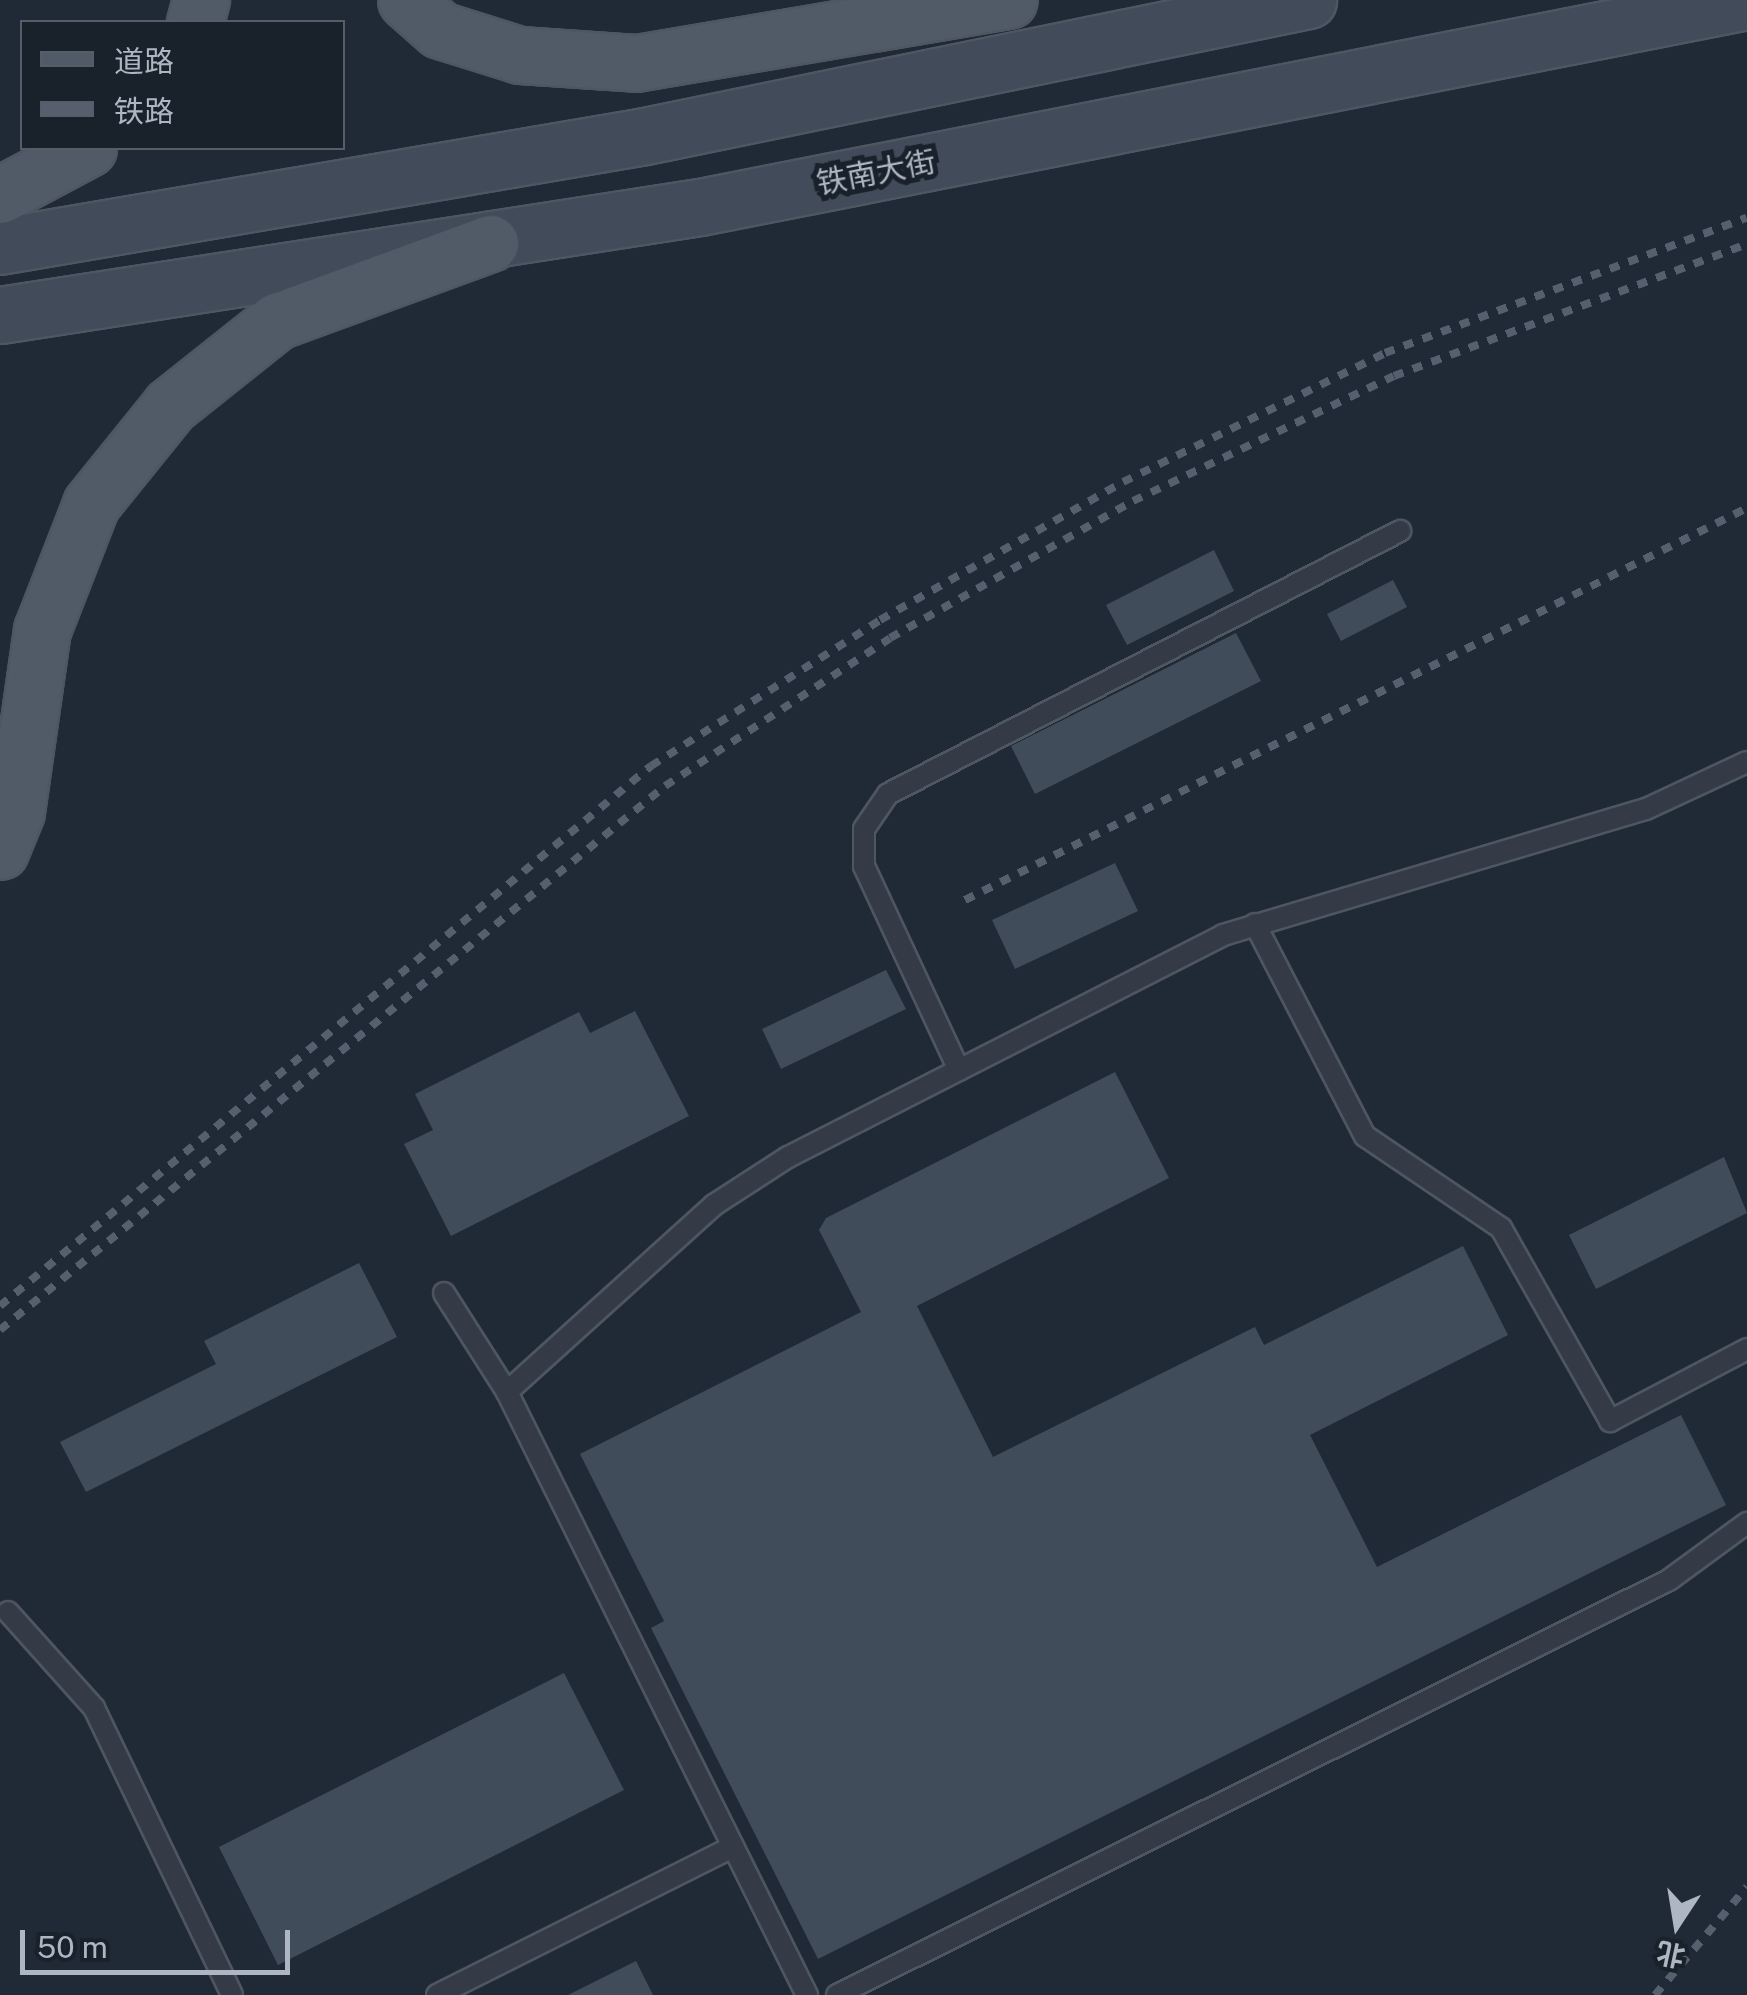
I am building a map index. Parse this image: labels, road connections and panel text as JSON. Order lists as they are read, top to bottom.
{
  "streets": {
    "main road": ["铁南大街"]
  },
  "legend": ["道路", "铁路"],
  "scale_bar": "50 m",
  "north": "bottom"
}
